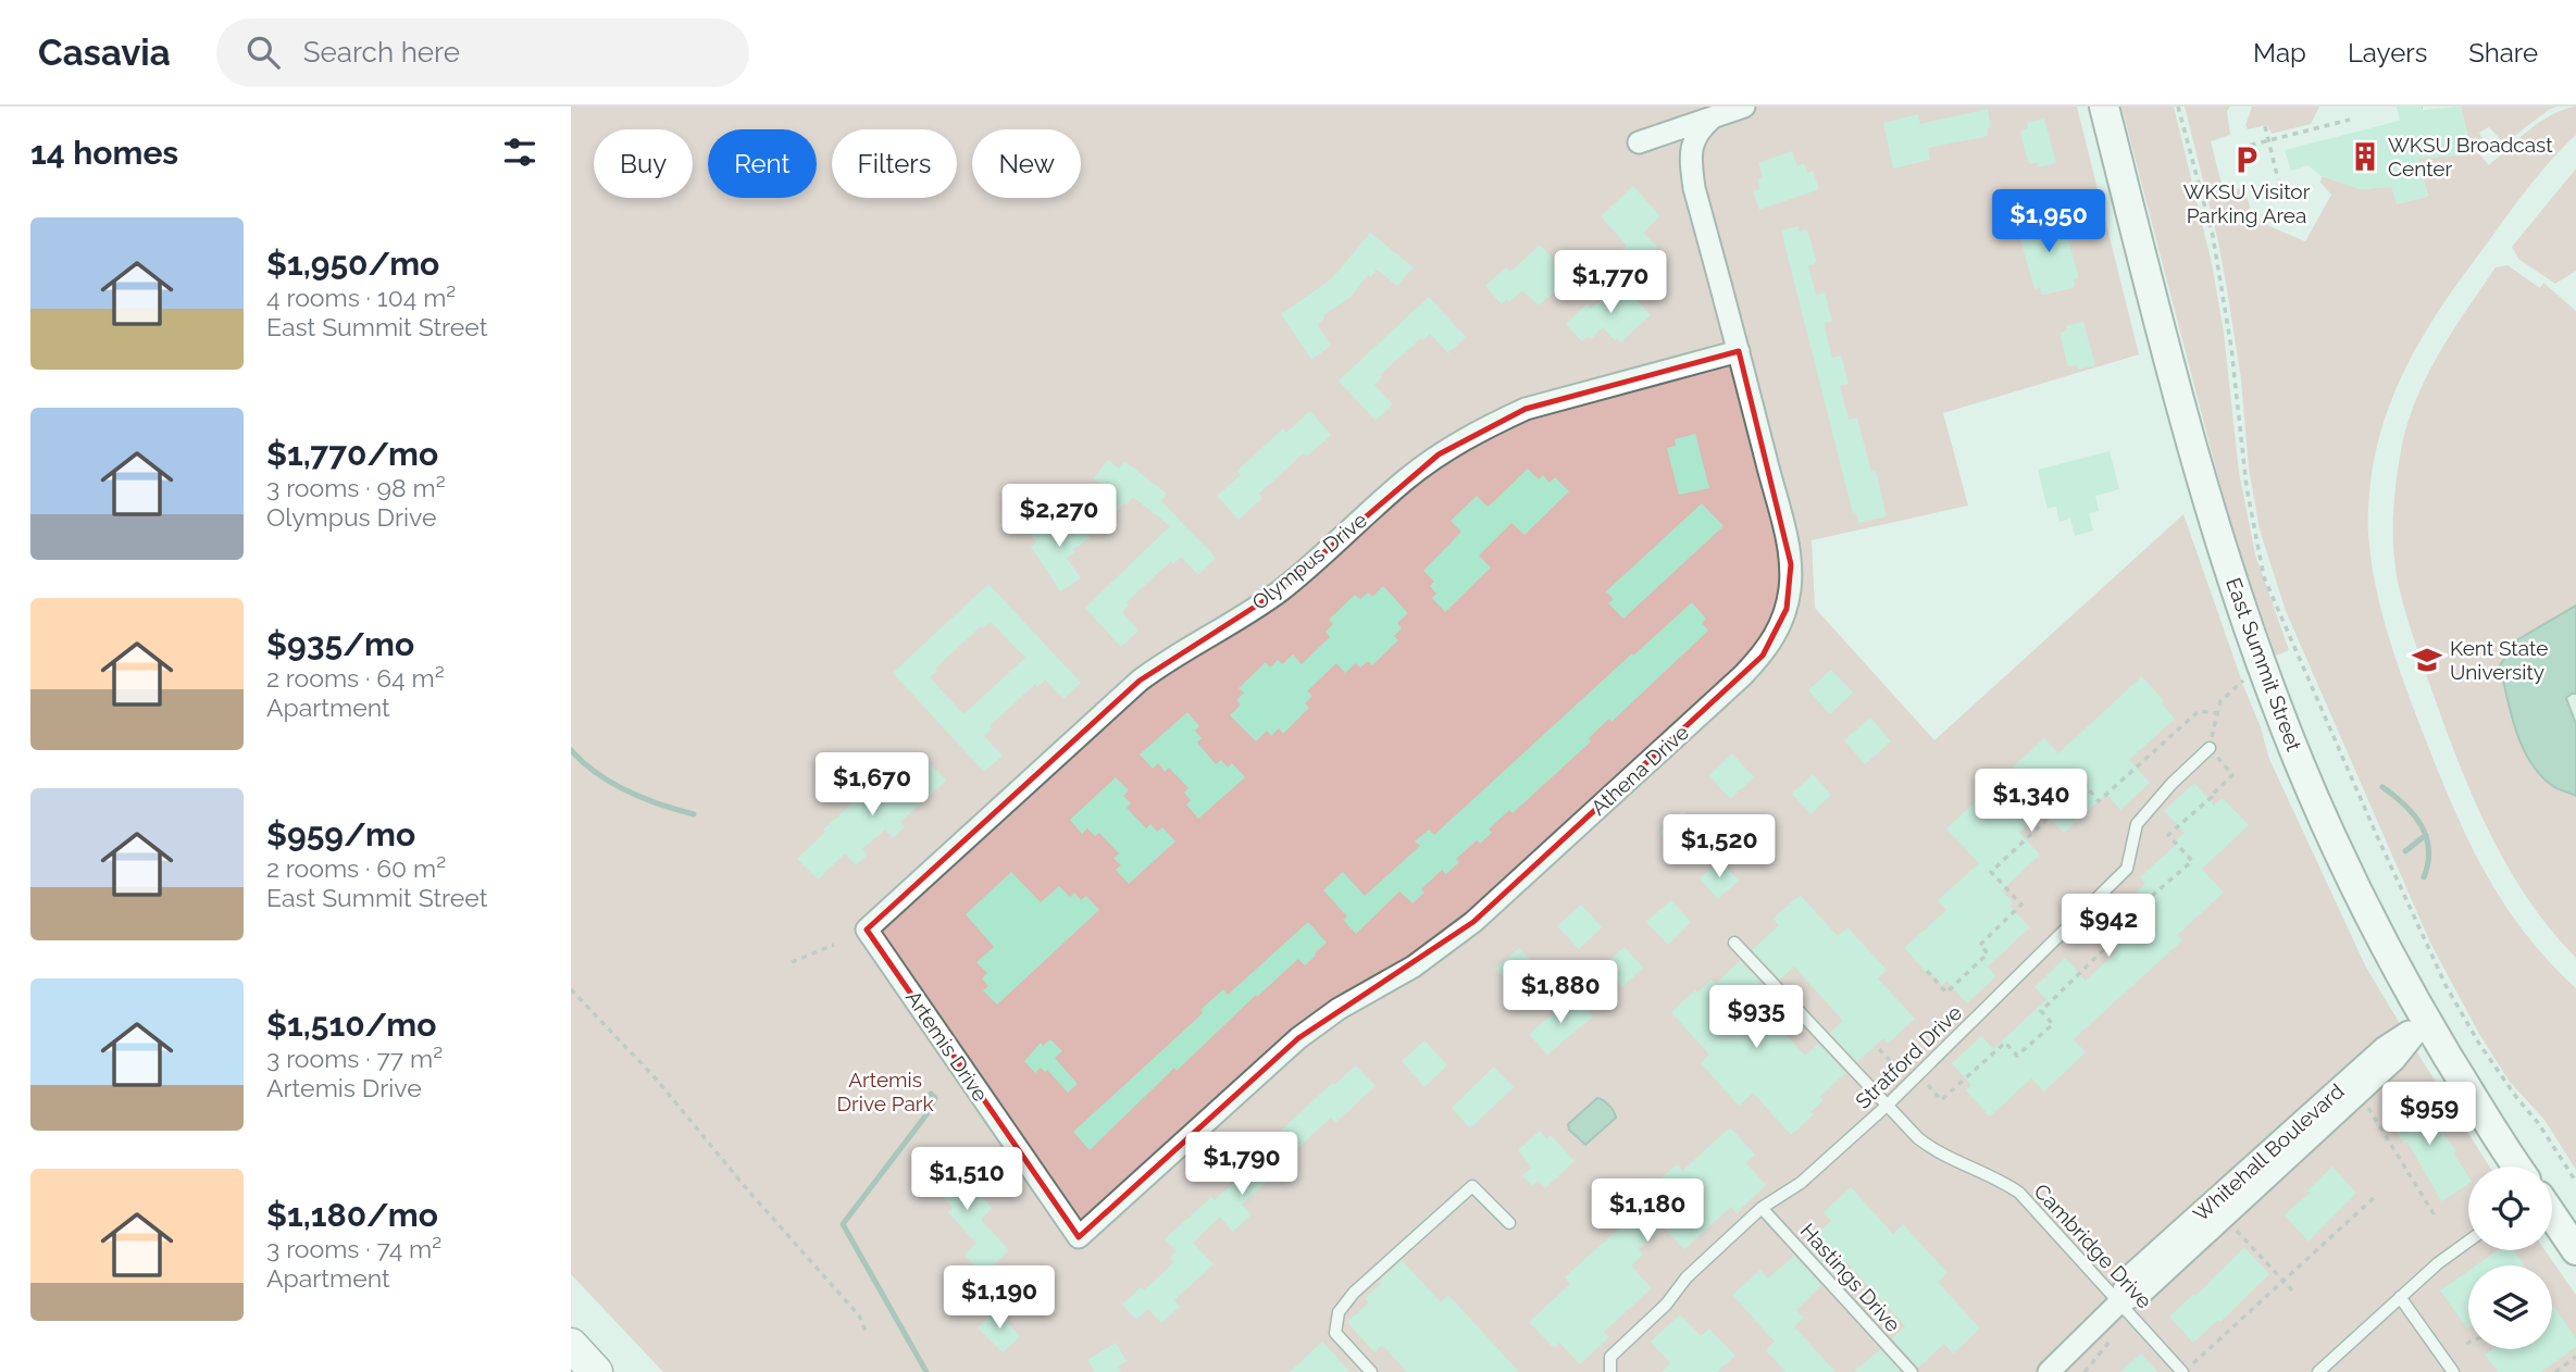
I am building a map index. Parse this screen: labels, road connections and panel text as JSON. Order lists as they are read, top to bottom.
{
  "streets": {
    "main road": ["East Summit Street"],
    "street": [
      "Olympus Drive",
      "Athena Drive",
      "Artemis Drive",
      "Whitehall Boulevard"
    ],
    "lane": ["Stratford Drive", "Cambridge Drive", "Hastings Drive"]
  },
  "crossings": [
    ["Olympus Drive", "Athena Drive"],
    ["Olympus Drive", "Artemis Drive"],
    ["East Summit Street", "Whitehall Boulevard"],
    ["Athena Drive", "Artemis Drive"],
    ["Stratford Drive", "Cambridge Drive"],
    ["Stratford Drive", "Hastings Drive"],
    ["Whitehall Boulevard", "Cambridge Drive"]
  ],
  "parks": ["Artemis Drive Park"],
  "places": {
    "building": ["WKSU Broadcast Center"],
    "parking": ["WKSU Visitor Parking Area"],
    "school or university": ["Kent State University"]
  },
  "page": {
    "header": "Casavia",
    "search": "Search here",
    "nav": ["Map", "Layers", "Share"],
    "heading": "14 homes",
    "chip": [
      "Buy",
      "Rent",
      "Filters",
      "New"
    ],
    "price": [
      "$1,950",
      "$1,770",
      "$2,270",
      "$1,670",
      "$1,340",
      "$1,520",
      "$942",
      "$1,880",
      "$935",
      "$959",
      "$1,790",
      "$1,510",
      "$1,180",
      "$1,190"
    ],
    "list": [
      {
        "name": "$1,950/mo",
        "note": "4 rooms · 104 m² · East Summit Street"
      },
      {
        "name": "$1,770/mo",
        "note": "3 rooms · 98 m² · Olympus Drive"
      },
      {
        "name": "$935/mo",
        "note": "2 rooms · 64 m² · Apartment"
      },
      {
        "name": "$959/mo",
        "note": "2 rooms · 60 m² · East Summit Street"
      },
      {
        "name": "$1,510/mo",
        "note": "3 rooms · 77 m² · Artemis Drive"
      },
      {
        "name": "$1,180/mo",
        "note": "3 rooms · 74 m² · Apartment"
      }
    ]
  }
}
